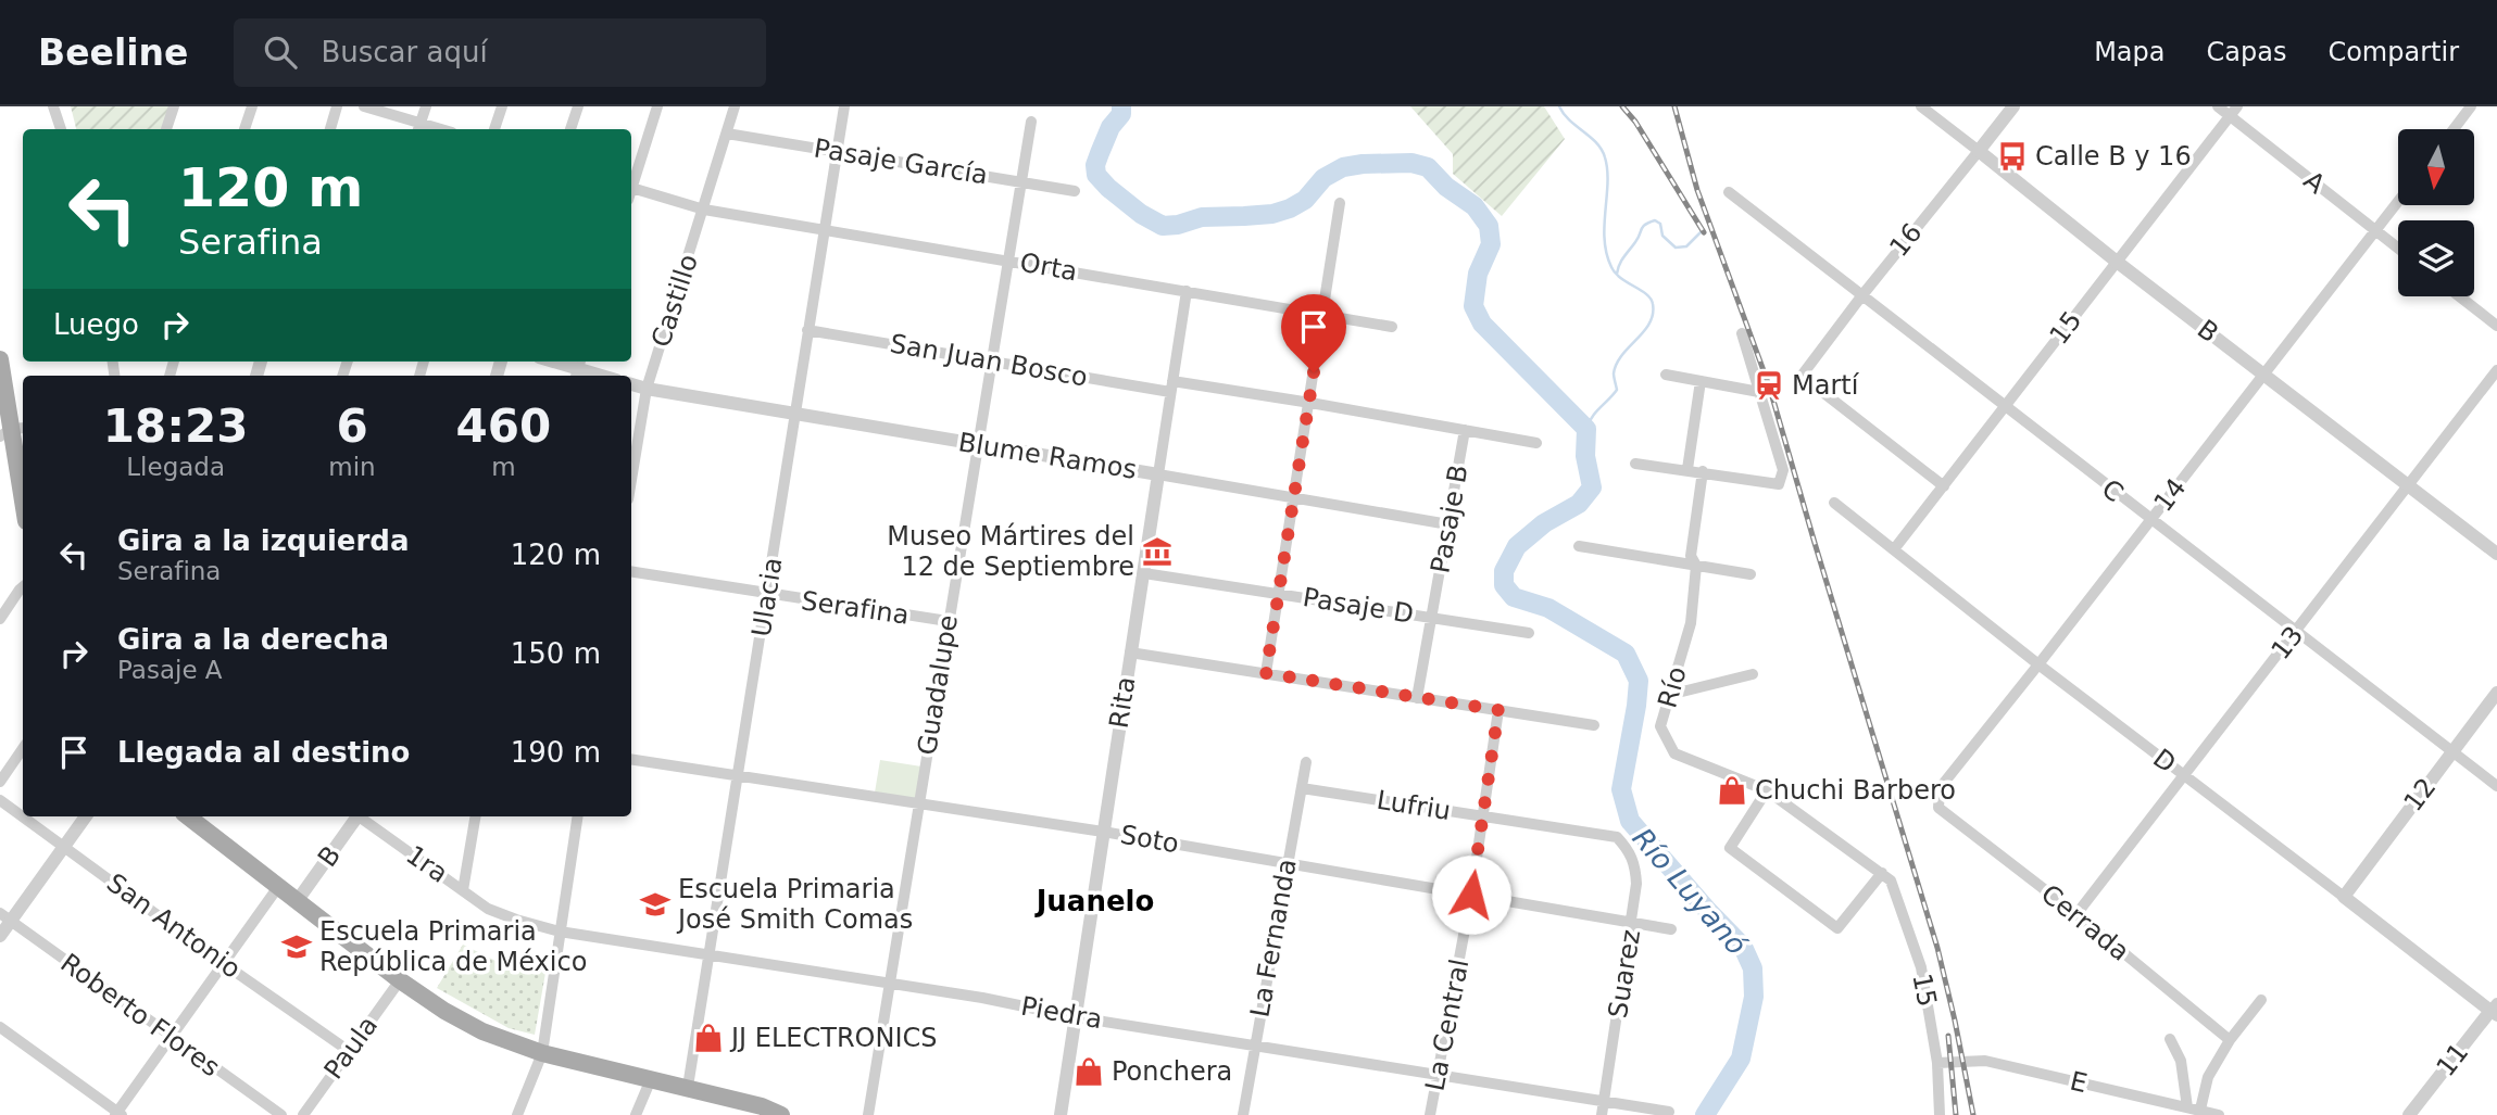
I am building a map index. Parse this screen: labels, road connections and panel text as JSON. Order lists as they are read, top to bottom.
{
  "streets": {
    "street": [
      "Pasaje García",
      "A",
      "16",
      "Orta",
      "Castillo",
      "15",
      "B",
      "San Juan Bosco",
      "Blume Ramos",
      "C",
      "14",
      "Pasaje B",
      "Ulacia",
      "Pasaje D",
      "Serafina",
      "13",
      "Guadalupe",
      "Río",
      "Rita",
      "D",
      "12",
      "Lufriu",
      "Soto",
      "1ra",
      "Cerrada",
      "San Antonio",
      "La Fernanda",
      "Suarez",
      "Piedra",
      "Roberto Flores",
      "La Central",
      "Paula",
      "11",
      "E"
    ]
  },
  "crossings": [
    ["Pasaje García", "Castillo"],
    ["Pasaje García", "Ulacia"],
    ["Pasaje García", "Guadalupe"],
    ["A", "15"],
    ["A", "14"],
    ["16", "15"],
    ["16", "B"],
    ["16", "C"],
    ["Orta", "Castillo"],
    ["Orta", "Ulacia"],
    ["Orta", "Guadalupe"],
    ["Orta", "Rita"],
    ["Castillo", "Blume Ramos"],
    ["15", "B"],
    ["15", "C"],
    ["15", "Río"],
    ["15", "D"],
    ["15", "E"],
    ["B", "14"],
    ["B", "13"],
    ["San Juan Bosco", "Pasaje B"],
    ["San Juan Bosco", "Ulacia"],
    ["San Juan Bosco", "Guadalupe"],
    ["San Juan Bosco", "Rita"],
    ["Blume Ramos", "Pasaje B"],
    ["Blume Ramos", "Ulacia"],
    ["Blume Ramos", "Guadalupe"],
    ["Blume Ramos", "Rita"],
    ["C", "14"],
    ["C", "13"],
    ["C", "12"],
    ["14", "D"],
    ["14", "Cerrada"],
    ["Pasaje B", "Pasaje D"],
    ["Ulacia", "Serafina"],
    ["Ulacia", "Soto"],
    ["Ulacia", "Piedra"],
    ["Pasaje D", "Rita"],
    ["Serafina", "Guadalupe"],
    ["13", "D"],
    ["13", "Cerrada"],
    ["Guadalupe", "Soto"],
    ["Guadalupe", "Piedra"],
    ["Rita", "Soto"],
    ["Rita", "Piedra"],
    ["D", "12"],
    ["D", "11"],
    ["Lufriu", "La Fernanda"],
    ["Lufriu", "Suarez"],
    ["Lufriu", "La Central"],
    ["Soto", "La Fernanda"],
    ["Soto", "Suarez"],
    ["Soto", "La Central"],
    ["1ra", "Piedra"],
    ["San Antonio", "Paula"],
    ["La Fernanda", "Piedra"],
    ["Suarez", "Piedra"],
    ["Piedra", "La Central"]
  ],
  "districts": ["Juanelo"],
  "water": ["Río Luyanó"],
  "places": {
    "bus stop": ["Calle B y 16"],
    "station": ["Martí"],
    "museum": ["Museo Mártires del 12 de Septiembre"],
    "shop": ["Chuchi Barbero", "JJ ELECTRONICS", "Ponchera"],
    "school or university": ["Escuela Primaria José Smith Comas", "Escuela Primaria República de México"]
  },
  "north": "bottom",
  "page": {
    "header": "Beeline",
    "search": "Buscar aquí",
    "nav": ["Mapa", "Capas", "Compartir"],
    "turn": ["120 m", "Serafina"],
    "then": "Luego",
    "eta": [
      "18:23",
      "Llegada",
      "6",
      "min",
      "460",
      "m"
    ],
    "list": [
      {
        "name": "Gira a la izquierda",
        "note": "Serafina",
        "value": "120 m"
      },
      {
        "name": "Gira a la derecha",
        "note": "Pasaje A",
        "value": "150 m"
      },
      {
        "name": "Llegada al destino",
        "value": "190 m"
      }
    ]
  }
}
